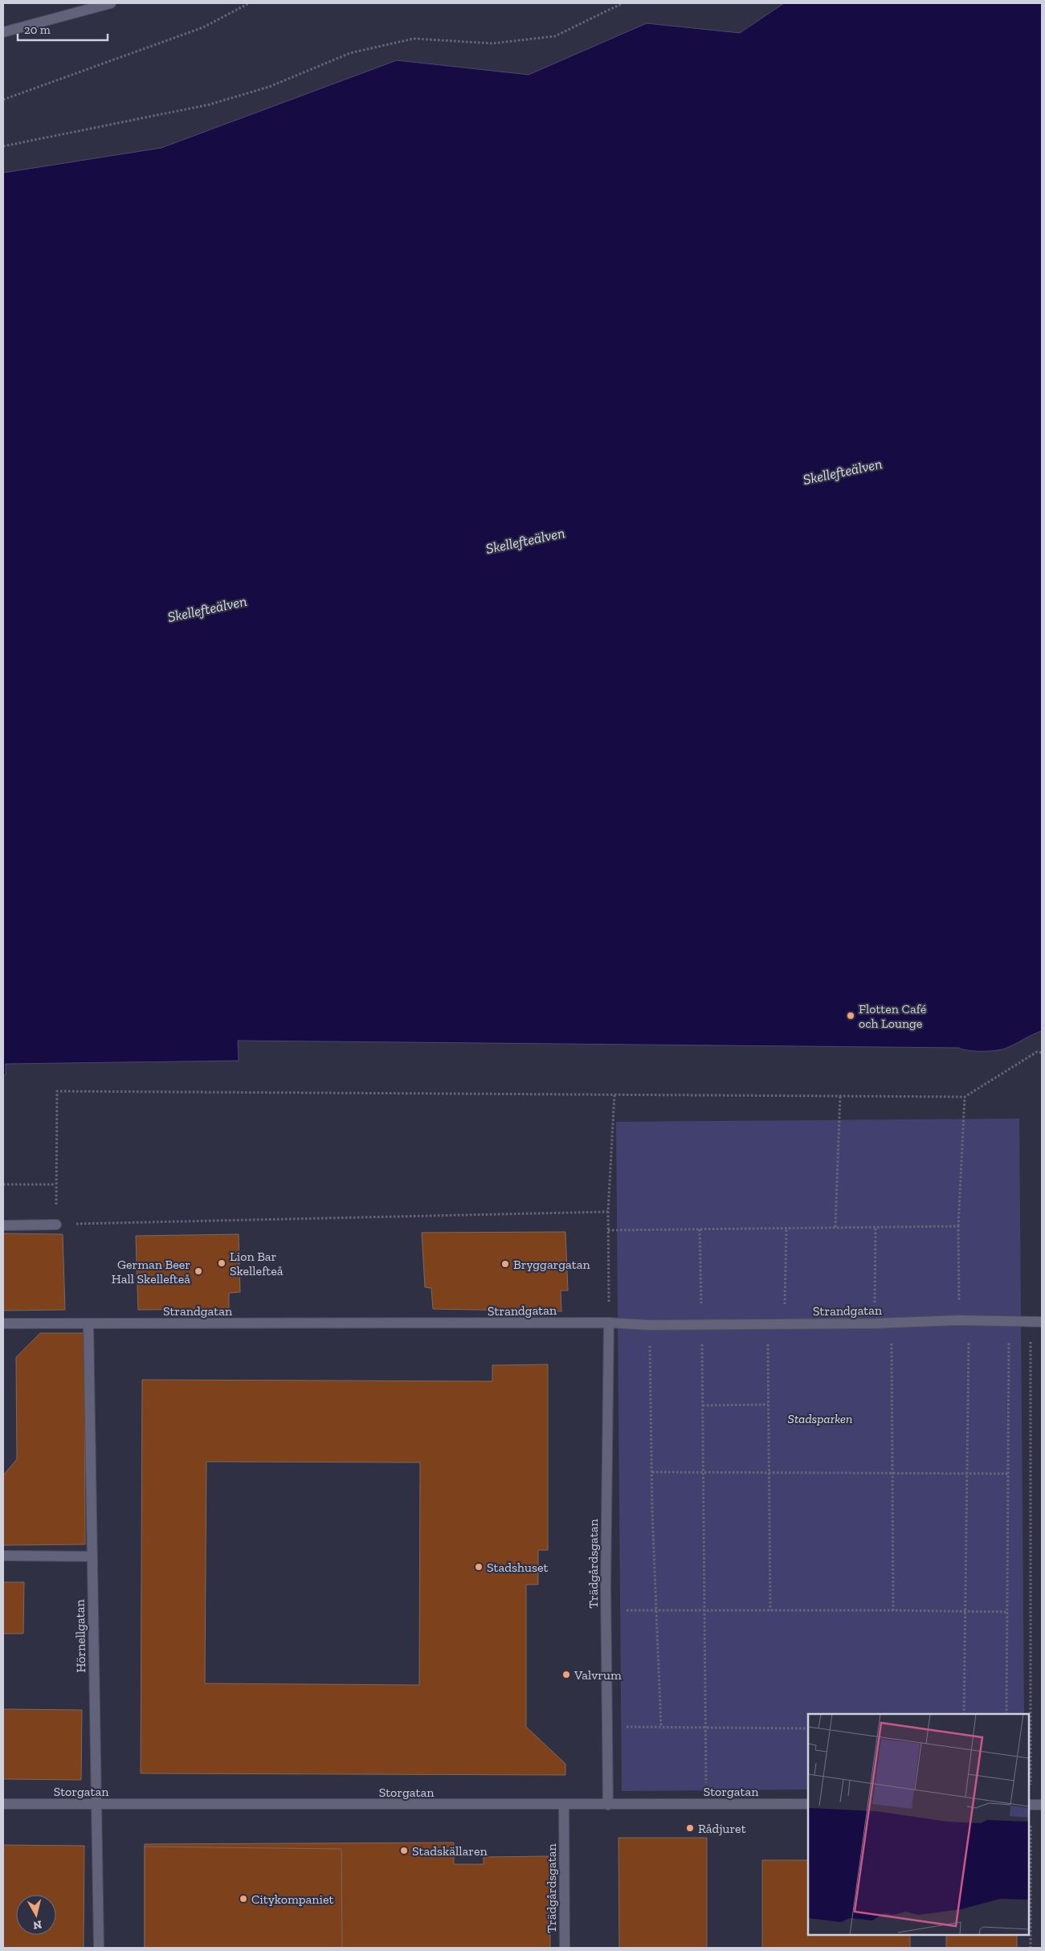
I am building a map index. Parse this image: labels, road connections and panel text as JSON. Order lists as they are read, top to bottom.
{
  "streets": {
    "street": [
      "Strandgatan",
      "Trädgårdsgatan",
      "Hörnellgatan",
      "Storgatan"
    ]
  },
  "crossings": [
    ["Strandgatan", "Trädgårdsgatan"],
    ["Strandgatan", "Hörnellgatan"],
    ["Trädgårdsgatan", "Storgatan"],
    ["Hörnellgatan", "Storgatan"]
  ],
  "water": ["Skellefteälven"],
  "parks": ["Stadsparken"],
  "places": [
    "Flotten Café och Lounge",
    "Lion Bar Skellefteå",
    "Bryggargatan",
    "German Beer Hall Skellefteå",
    "Stadshuset",
    "Valvrum",
    "Rådjuret",
    "Stadskällaren",
    "Citykompaniet"
  ],
  "scale_bar": "20 m",
  "north": "bottom"
}
